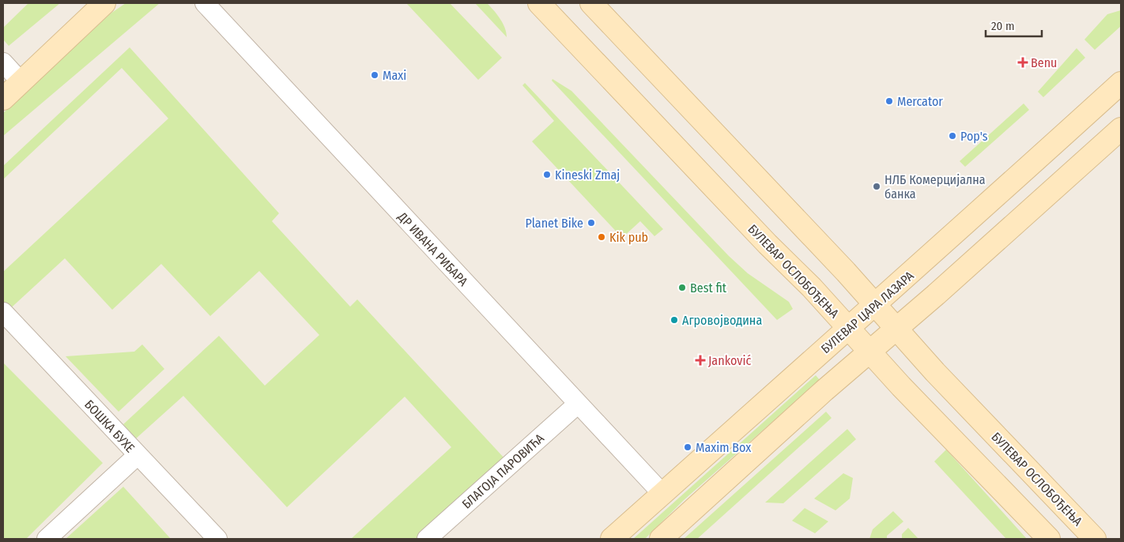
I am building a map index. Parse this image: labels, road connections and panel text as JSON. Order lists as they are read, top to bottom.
{
  "streets": {
    "main road": ["БУЛЕВАР ОСЛОБОЂЕЊА", "БУЛЕВАР ЦАРА ЛАЗАРА"],
    "street": ["ДР ИВАНА РИБАРА", "БОШКА БУХЕ", "БЛАГОЈА ПАРОВИЋА"]
  },
  "crossings": [
    ["ДР ИВАНА РИБАРА", "БУЛЕВАР ЦАРА ЛАЗАРА"],
    ["ДР ИВАНА РИБАРА", "БЛАГОЈА ПАРОВИЋА"],
    ["БУЛЕВАР ОСЛОБОЂЕЊА", "БУЛЕВАР ЦАРА ЛАЗАРА"]
  ],
  "places": {
    "health": ["Benu", "Janković"],
    "other": [
      "Maxi",
      "Mercator",
      "Pop's",
      "Kineski Zmaj",
      "НЛБ Комерцијална банка",
      "Planet Bike",
      "Kik pub",
      "Best fit",
      "Агровојводина",
      "Maxim Box"
    ]
  },
  "scale_bar": "20 m"
}
